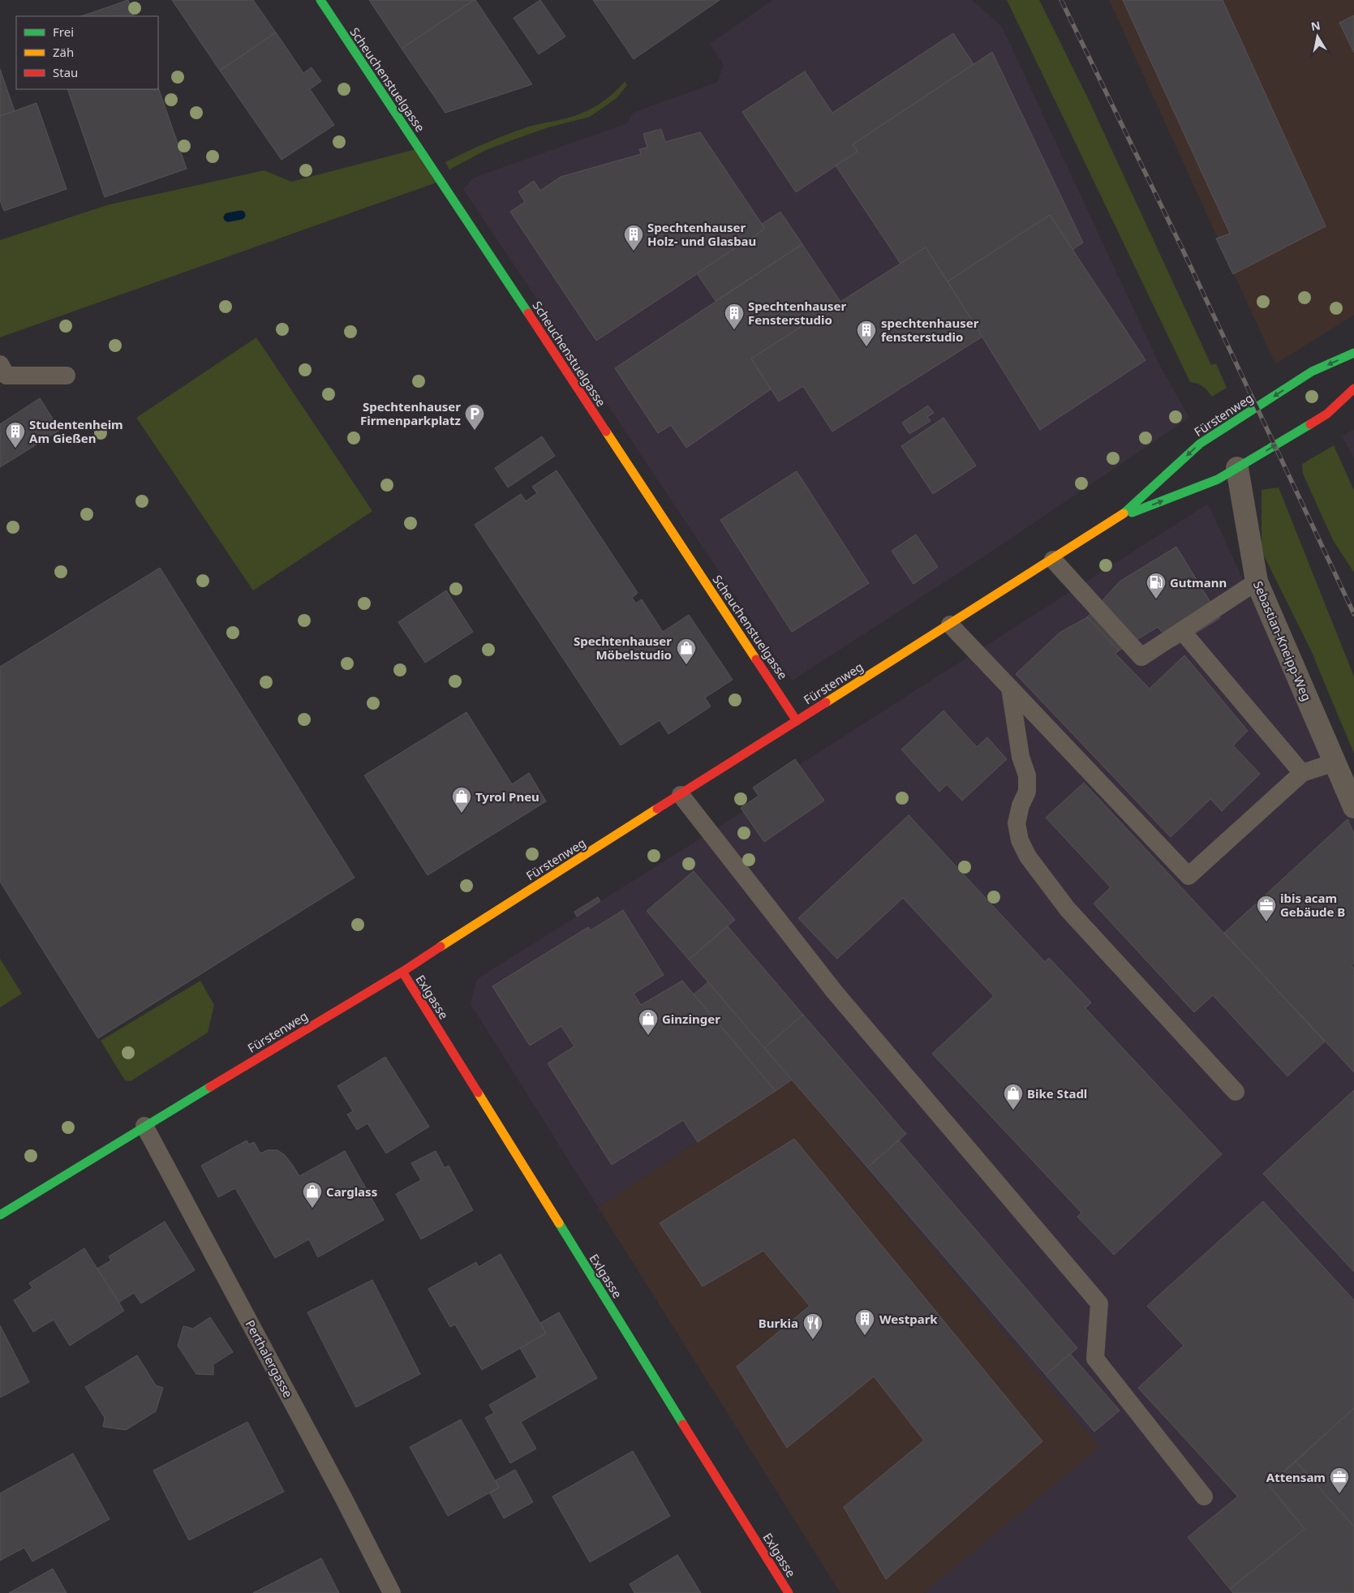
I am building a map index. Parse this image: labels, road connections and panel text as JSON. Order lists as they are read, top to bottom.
{
  "streets": {
    "street": [
      "Scheuchenstuelgasse",
      "Fürstenweg",
      "Sebastian-Kneipp-Weg",
      "Exlgasse"
    ],
    "lane": ["Perthalergasse"]
  },
  "crossings": [
    ["Scheuchenstuelgasse", "Fürstenweg"],
    ["Fürstenweg", "Sebastian-Kneipp-Weg"],
    ["Fürstenweg", "Exlgasse"],
    ["Fürstenweg", "Perthalergasse"]
  ],
  "places": {
    "building": [
      "Spechtenhauser Holz- und Glasbau",
      "Spechtenhauser Fensterstudio",
      "spechtenhauser fensterstudio",
      "Studentenheim Am Gießen",
      "Westpark"
    ],
    "parking": ["Spechtenhauser Firmenparkplatz"],
    "fuel station": ["Gutmann"],
    "shop": [
      "Spechtenhauser Möbelstudio",
      "Tyrol Pneu",
      "Ginzinger",
      "Bike Stadl",
      "Carglass"
    ],
    "office": ["ibis acam Gebäude B", "Attensam"],
    "restaurant": ["Burkia"]
  },
  "legend": ["Frei", "Zäh", "Stau"],
  "north": "top"
}
